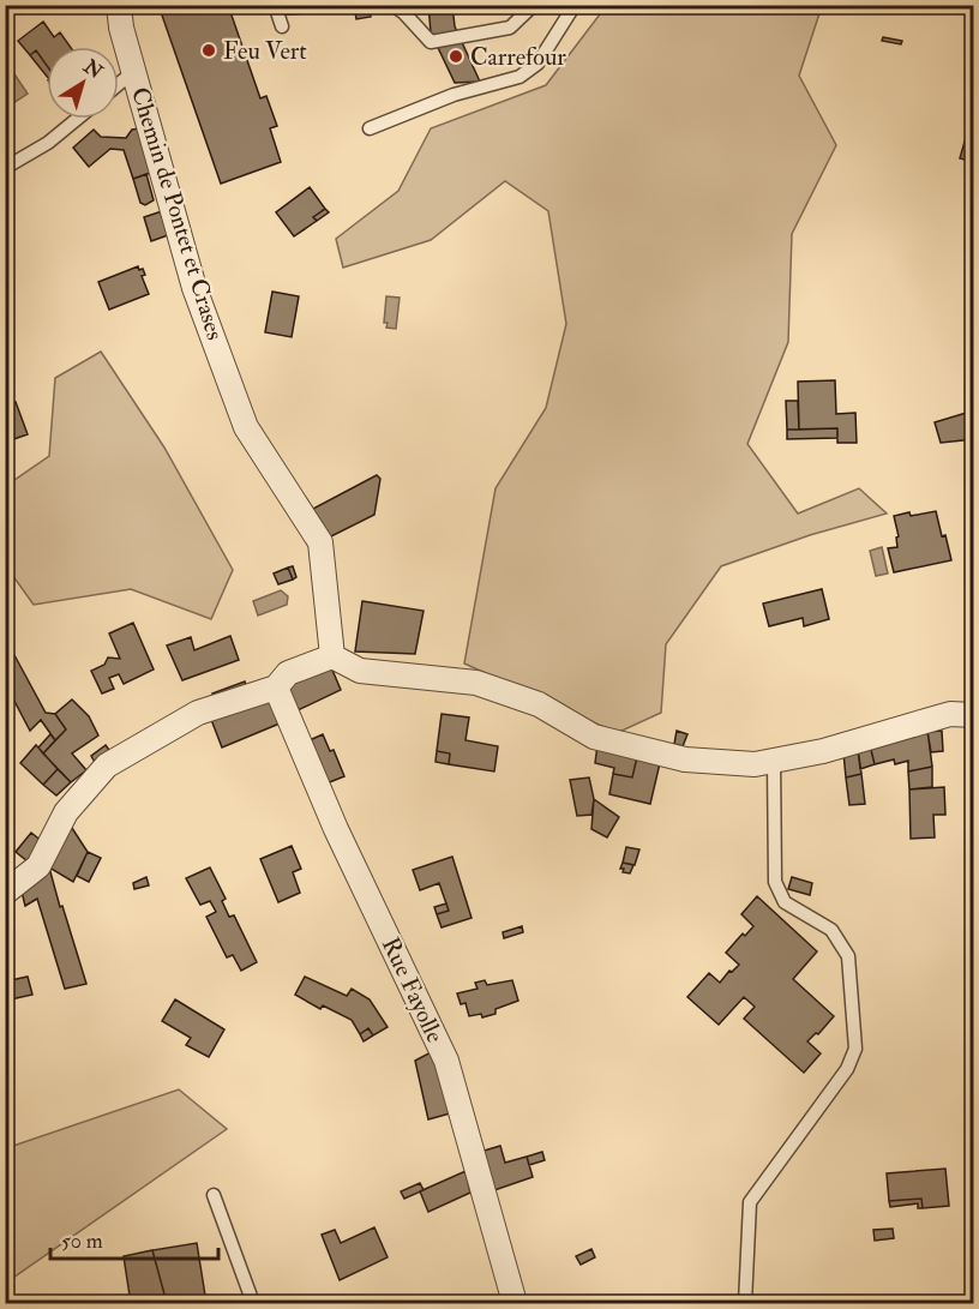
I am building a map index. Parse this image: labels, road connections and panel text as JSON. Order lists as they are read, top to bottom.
{
  "streets": {
    "street": ["Chemin de Pontet et Crases", "Rue Fayolle"]
  },
  "places": ["Feu Vert", "Carrefour"],
  "scale_bar": "50 m",
  "north": "top right"
}
